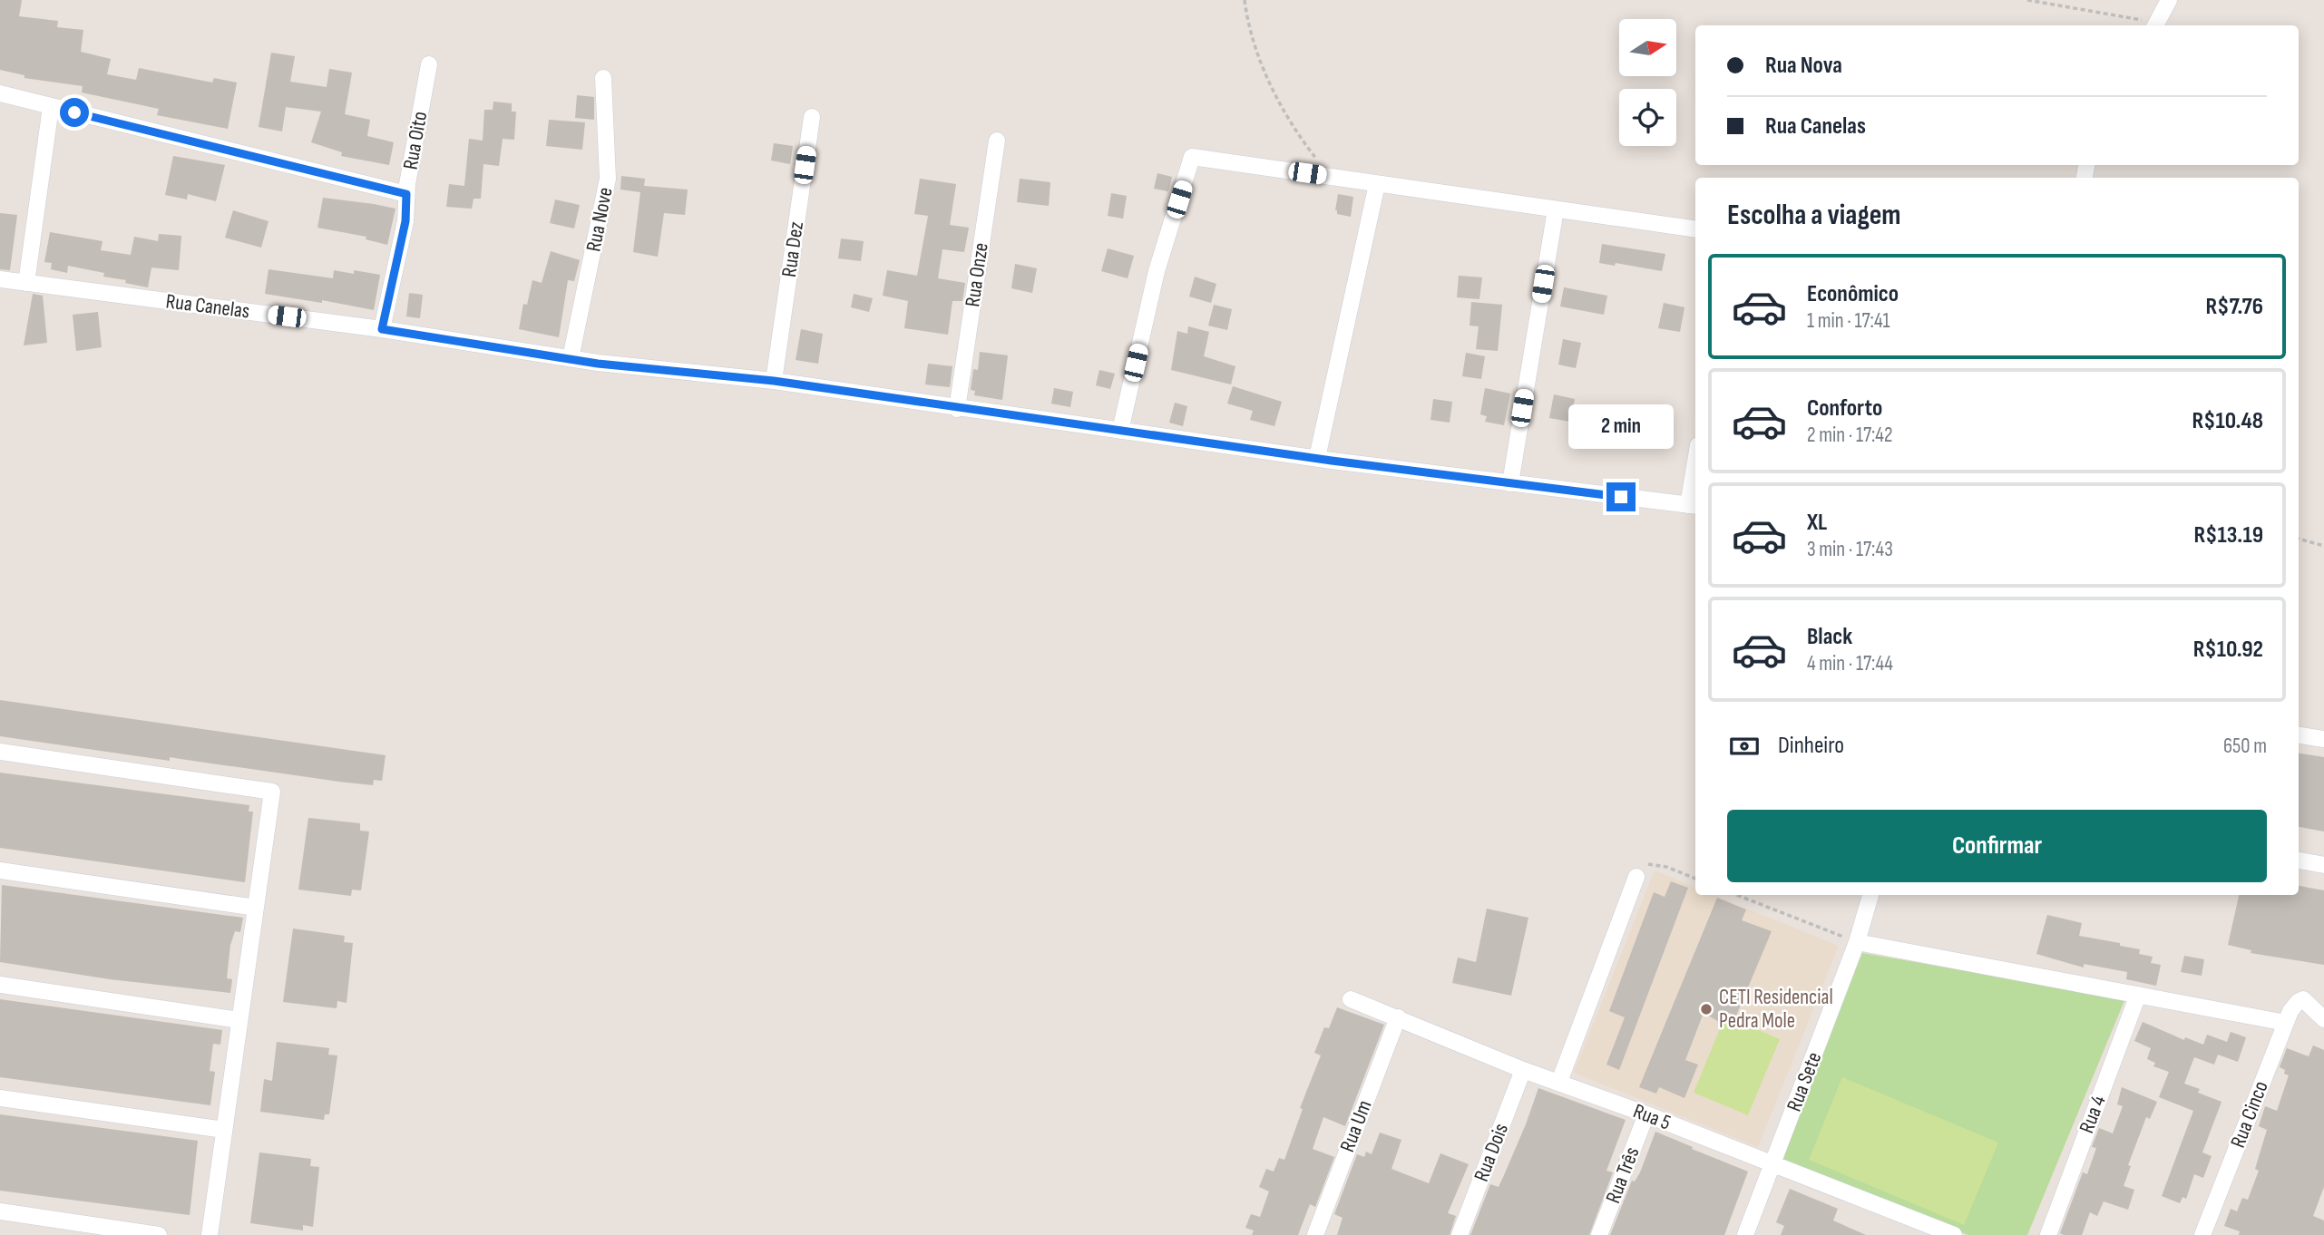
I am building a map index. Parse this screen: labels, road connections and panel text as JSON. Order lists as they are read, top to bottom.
{
  "streets": {
    "street": [
      "Rua Oito",
      "Rua Nove",
      "Rua Dez",
      "Rua Onze",
      "Rua Canelas",
      "Rua Sete",
      "Rua 4",
      "Rua Cinco",
      "Rua 5",
      "Rua Um",
      "Rua Dois",
      "Rua Três"
    ]
  },
  "crossings": [
    ["Rua Oito", "Rua Canelas"],
    ["Rua Nove", "Rua Canelas"],
    ["Rua Dez", "Rua Canelas"],
    ["Rua Onze", "Rua Canelas"],
    ["Rua Sete", "Rua 5"],
    ["Rua 5", "Rua Um"],
    ["Rua 5", "Rua Dois"],
    ["Rua 5", "Rua Três"]
  ],
  "places": ["CETI Residencial Pedra Mole"],
  "north": "right",
  "page": {
    "banner": ["Rua Nova", "Rua Canelas"],
    "heading": "Escolha a viagem",
    "list": [
      {
        "name": "Econômico",
        "note": "1 min · 17:41",
        "value": "R$7.76"
      },
      {
        "name": "Conforto",
        "note": "2 min · 17:42",
        "value": "R$10.48"
      },
      {
        "name": "XL",
        "note": "3 min · 17:43",
        "value": "R$13.19"
      },
      {
        "name": "Black",
        "note": "4 min · 17:44",
        "value": "R$10.92"
      }
    ],
    "bubble": "2 min",
    "pay": ["Dinheiro", "650 m"],
    "buttons": "Confirmar"
  }
}
